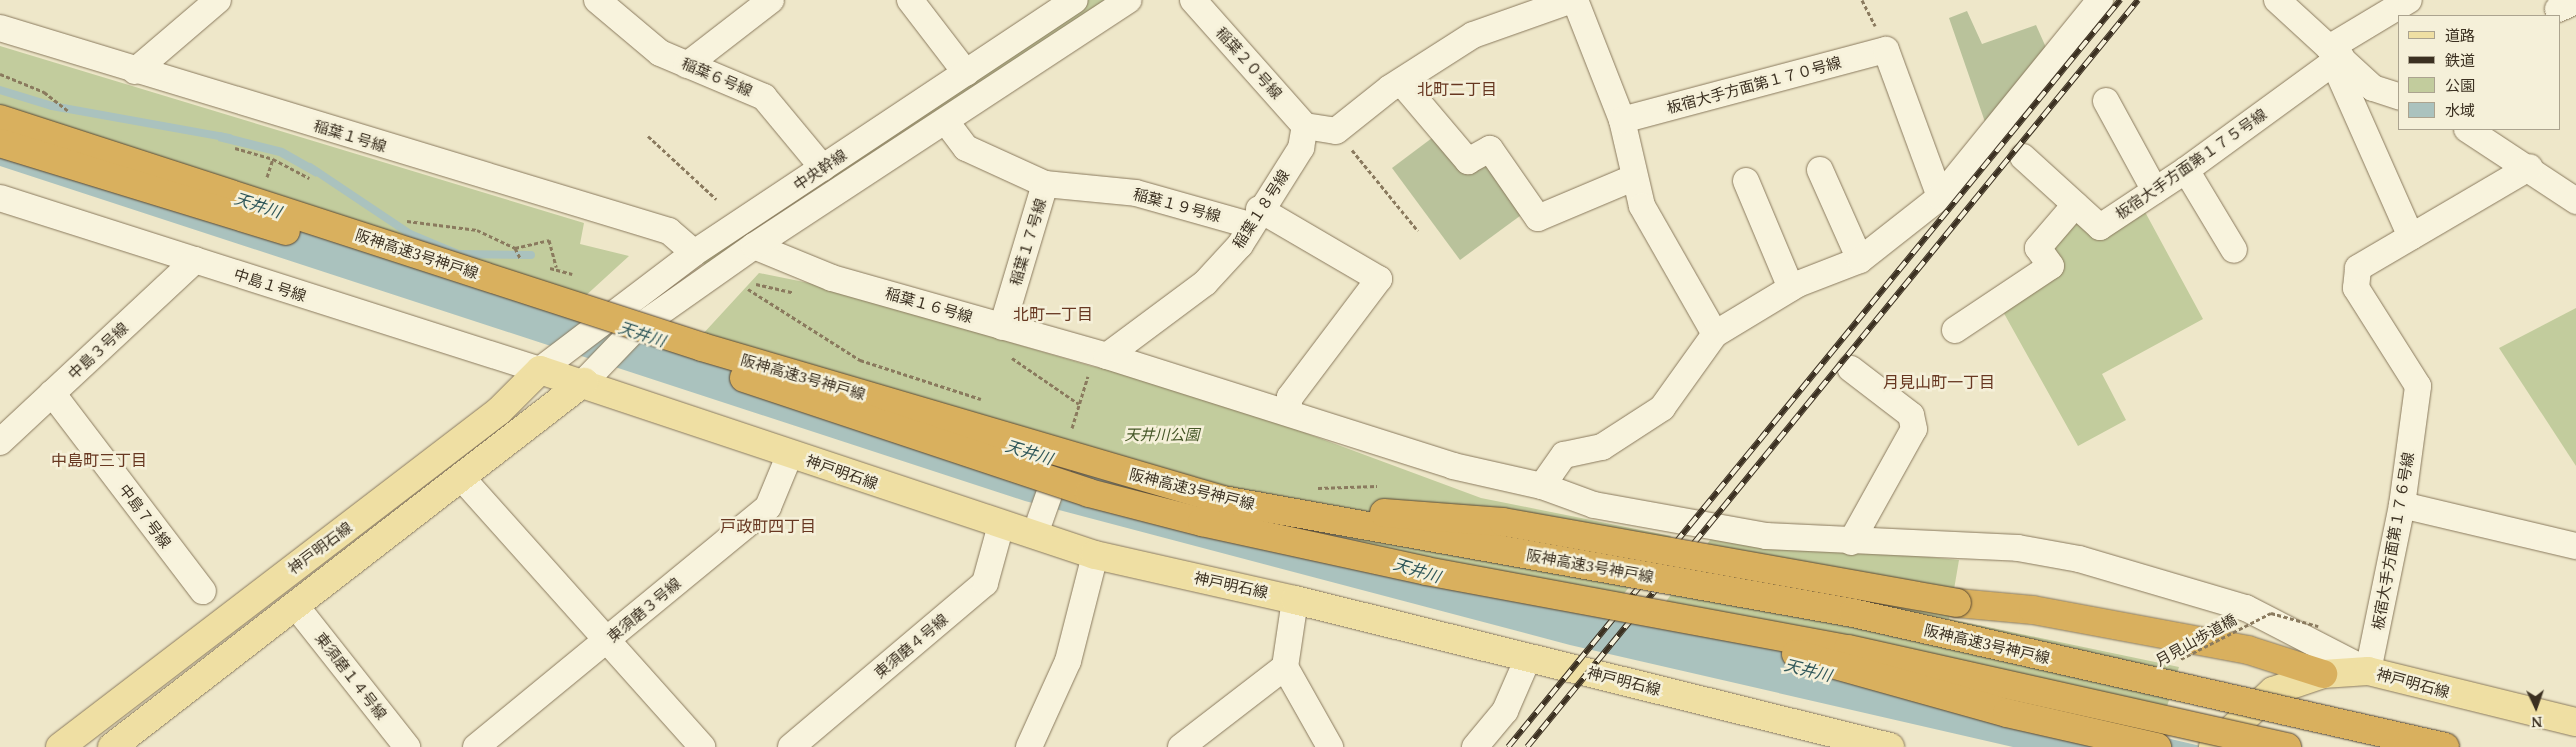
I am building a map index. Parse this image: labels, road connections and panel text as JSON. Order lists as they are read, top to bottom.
{
  "streets": {
    "highway": ["阪神高速3号神戸線"],
    "main road": ["神戸明石線"],
    "street": [
      "稲葉２０号線",
      "稲葉６号線",
      "板宿大手方面第１７０号線",
      "稲葉１号線",
      "板宿大手方面第１７５号線",
      "中央幹線",
      "稲葉１９号線",
      "稲葉１８号線",
      "稲葉１７号線",
      "中島１号線",
      "稲葉１６号線",
      "中島３号線",
      "中島７号線",
      "板宿大手方面第１７６号線",
      "東須磨３号線",
      "東須磨４号線",
      "東須磨１４号線"
    ],
    "path": ["月見山歩道橋"]
  },
  "crossings": [
    ["稲葉２０号線", "稲葉１８号線"],
    ["稲葉６号線", "中央幹線"],
    ["稲葉１号線", "中央幹線"],
    ["中央幹線", "稲葉１７号線"],
    ["中央幹線", "中島１号線"],
    ["中央幹線", "稲葉１６号線"],
    ["中央幹線", "神戸明石線"],
    ["稲葉１９号線", "稲葉１８号線"],
    ["稲葉１９号線", "稲葉１７号線"],
    ["稲葉１９号線", "稲葉１６号線"],
    ["稲葉１８号線", "稲葉１６号線"],
    ["稲葉１７号線", "稲葉１６号線"],
    ["中島１号線", "中島３号線"],
    ["中島１号線", "神戸明石線"],
    ["稲葉１６号線", "神戸明石線"],
    ["稲葉１６号線", "板宿大手方面第１７６号線"],
    ["中島３号線", "中島７号線"],
    ["神戸明石線", "板宿大手方面第１７６号線"],
    ["神戸明石線", "東須磨３号線"],
    ["神戸明石線", "東須磨４号線"],
    ["神戸明石線", "東須磨１４号線"]
  ],
  "districts": [
    "北町二丁目",
    "北町一丁目",
    "月見山町一丁目",
    "中島町三丁目",
    "戸政町四丁目"
  ],
  "water": ["天井川"],
  "parks": ["天井川公園"],
  "legend": [
    "道路",
    "鉄道",
    "公園",
    "水域"
  ],
  "north": "bottom"
}
